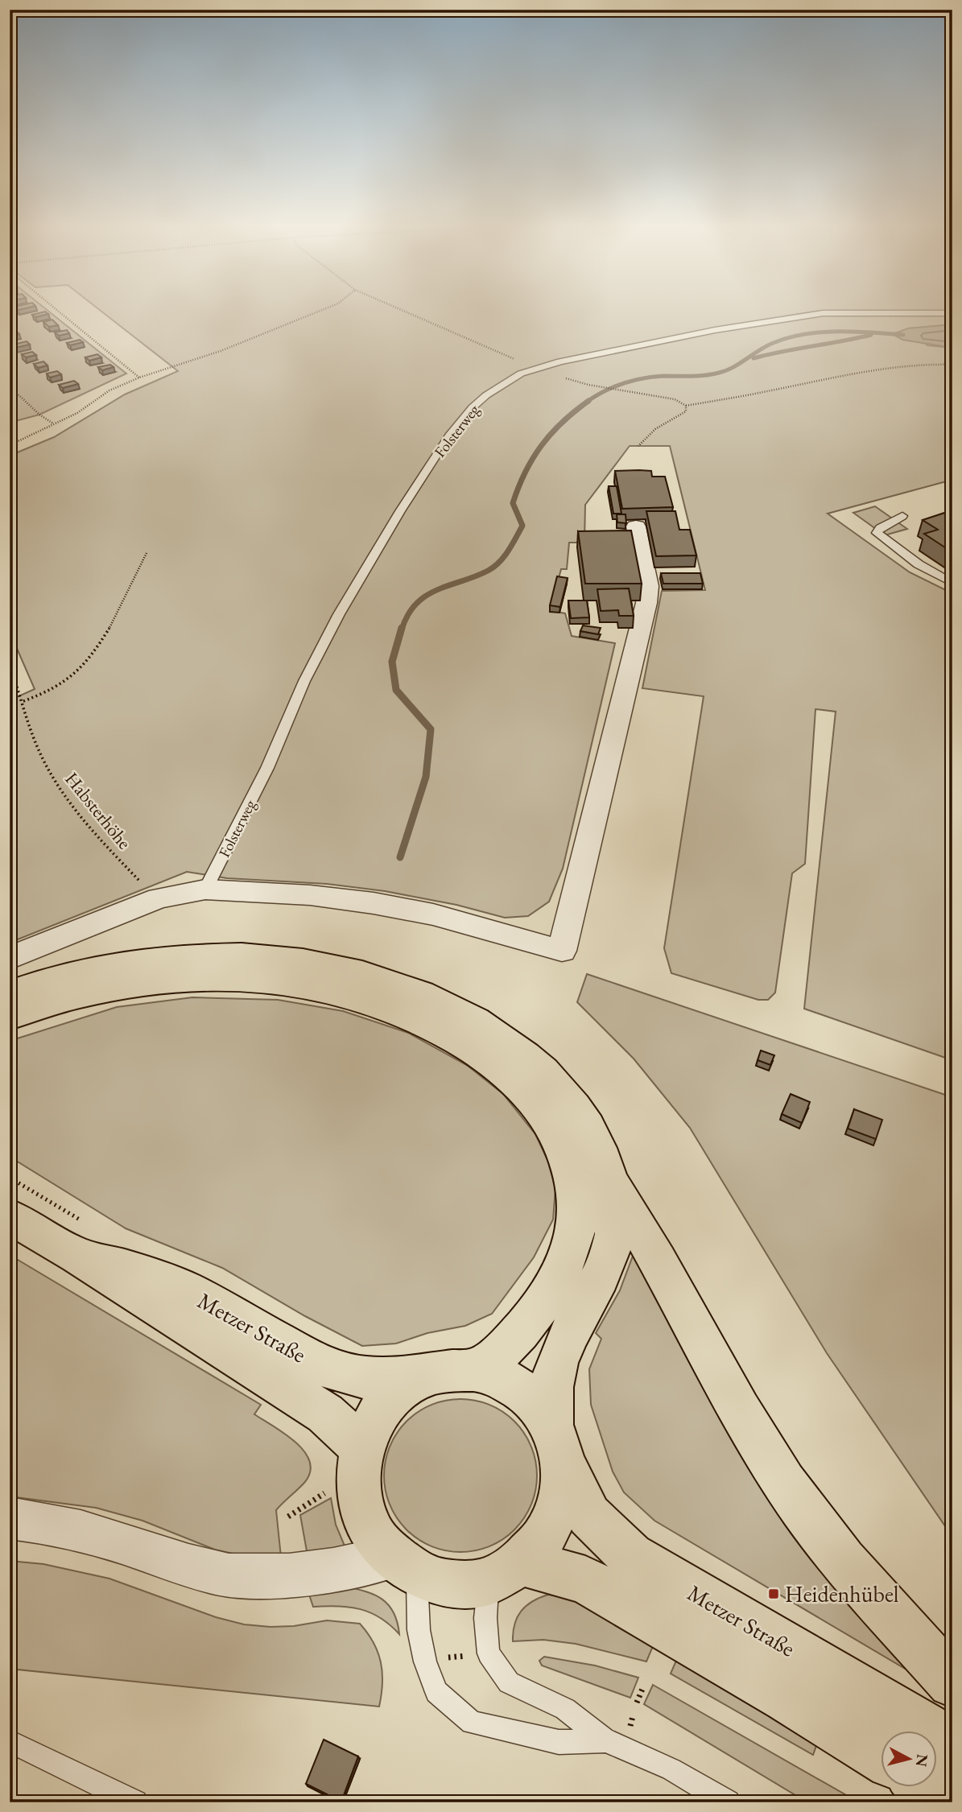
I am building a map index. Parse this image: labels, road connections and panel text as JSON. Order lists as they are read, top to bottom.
{
  "streets": {
    "main road": ["Metzer Straße"],
    "lane": ["Folsterweg"],
    "path": ["Habsterhöhe"]
  },
  "places": {
    "transit": ["Heidenhübel"]
  },
  "north": "right"
}
